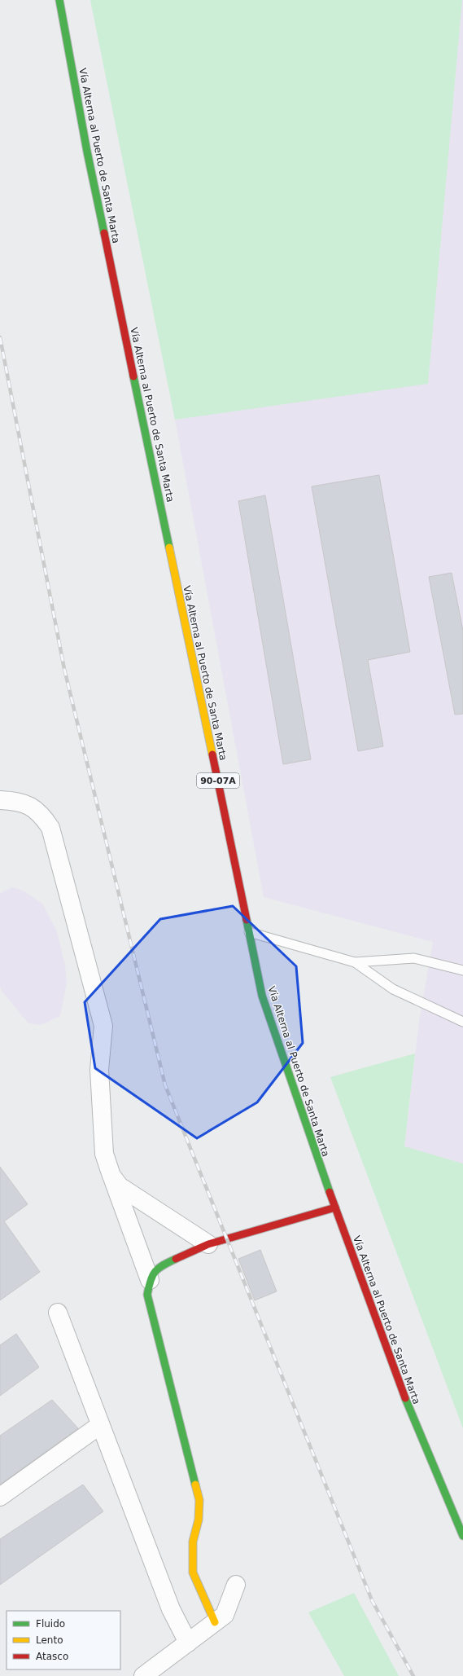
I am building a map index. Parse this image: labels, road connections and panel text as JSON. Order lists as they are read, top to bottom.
{
  "streets": {
    "main road": ["Vía Alterna al Puerto de Santa Marta", "90-07A"]
  },
  "legend": ["Fluido", "Lento", "Atasco"]
}
